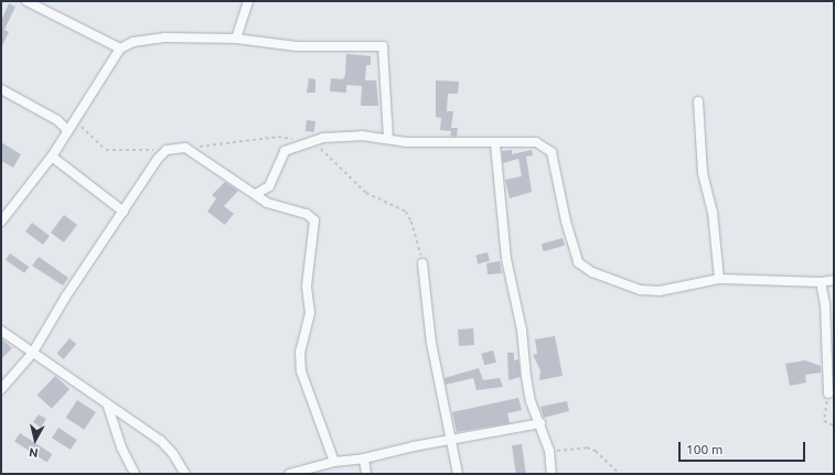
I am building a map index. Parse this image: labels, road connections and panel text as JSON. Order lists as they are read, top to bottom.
{
  "scale_bar": "100 m",
  "north": "bottom"
}
